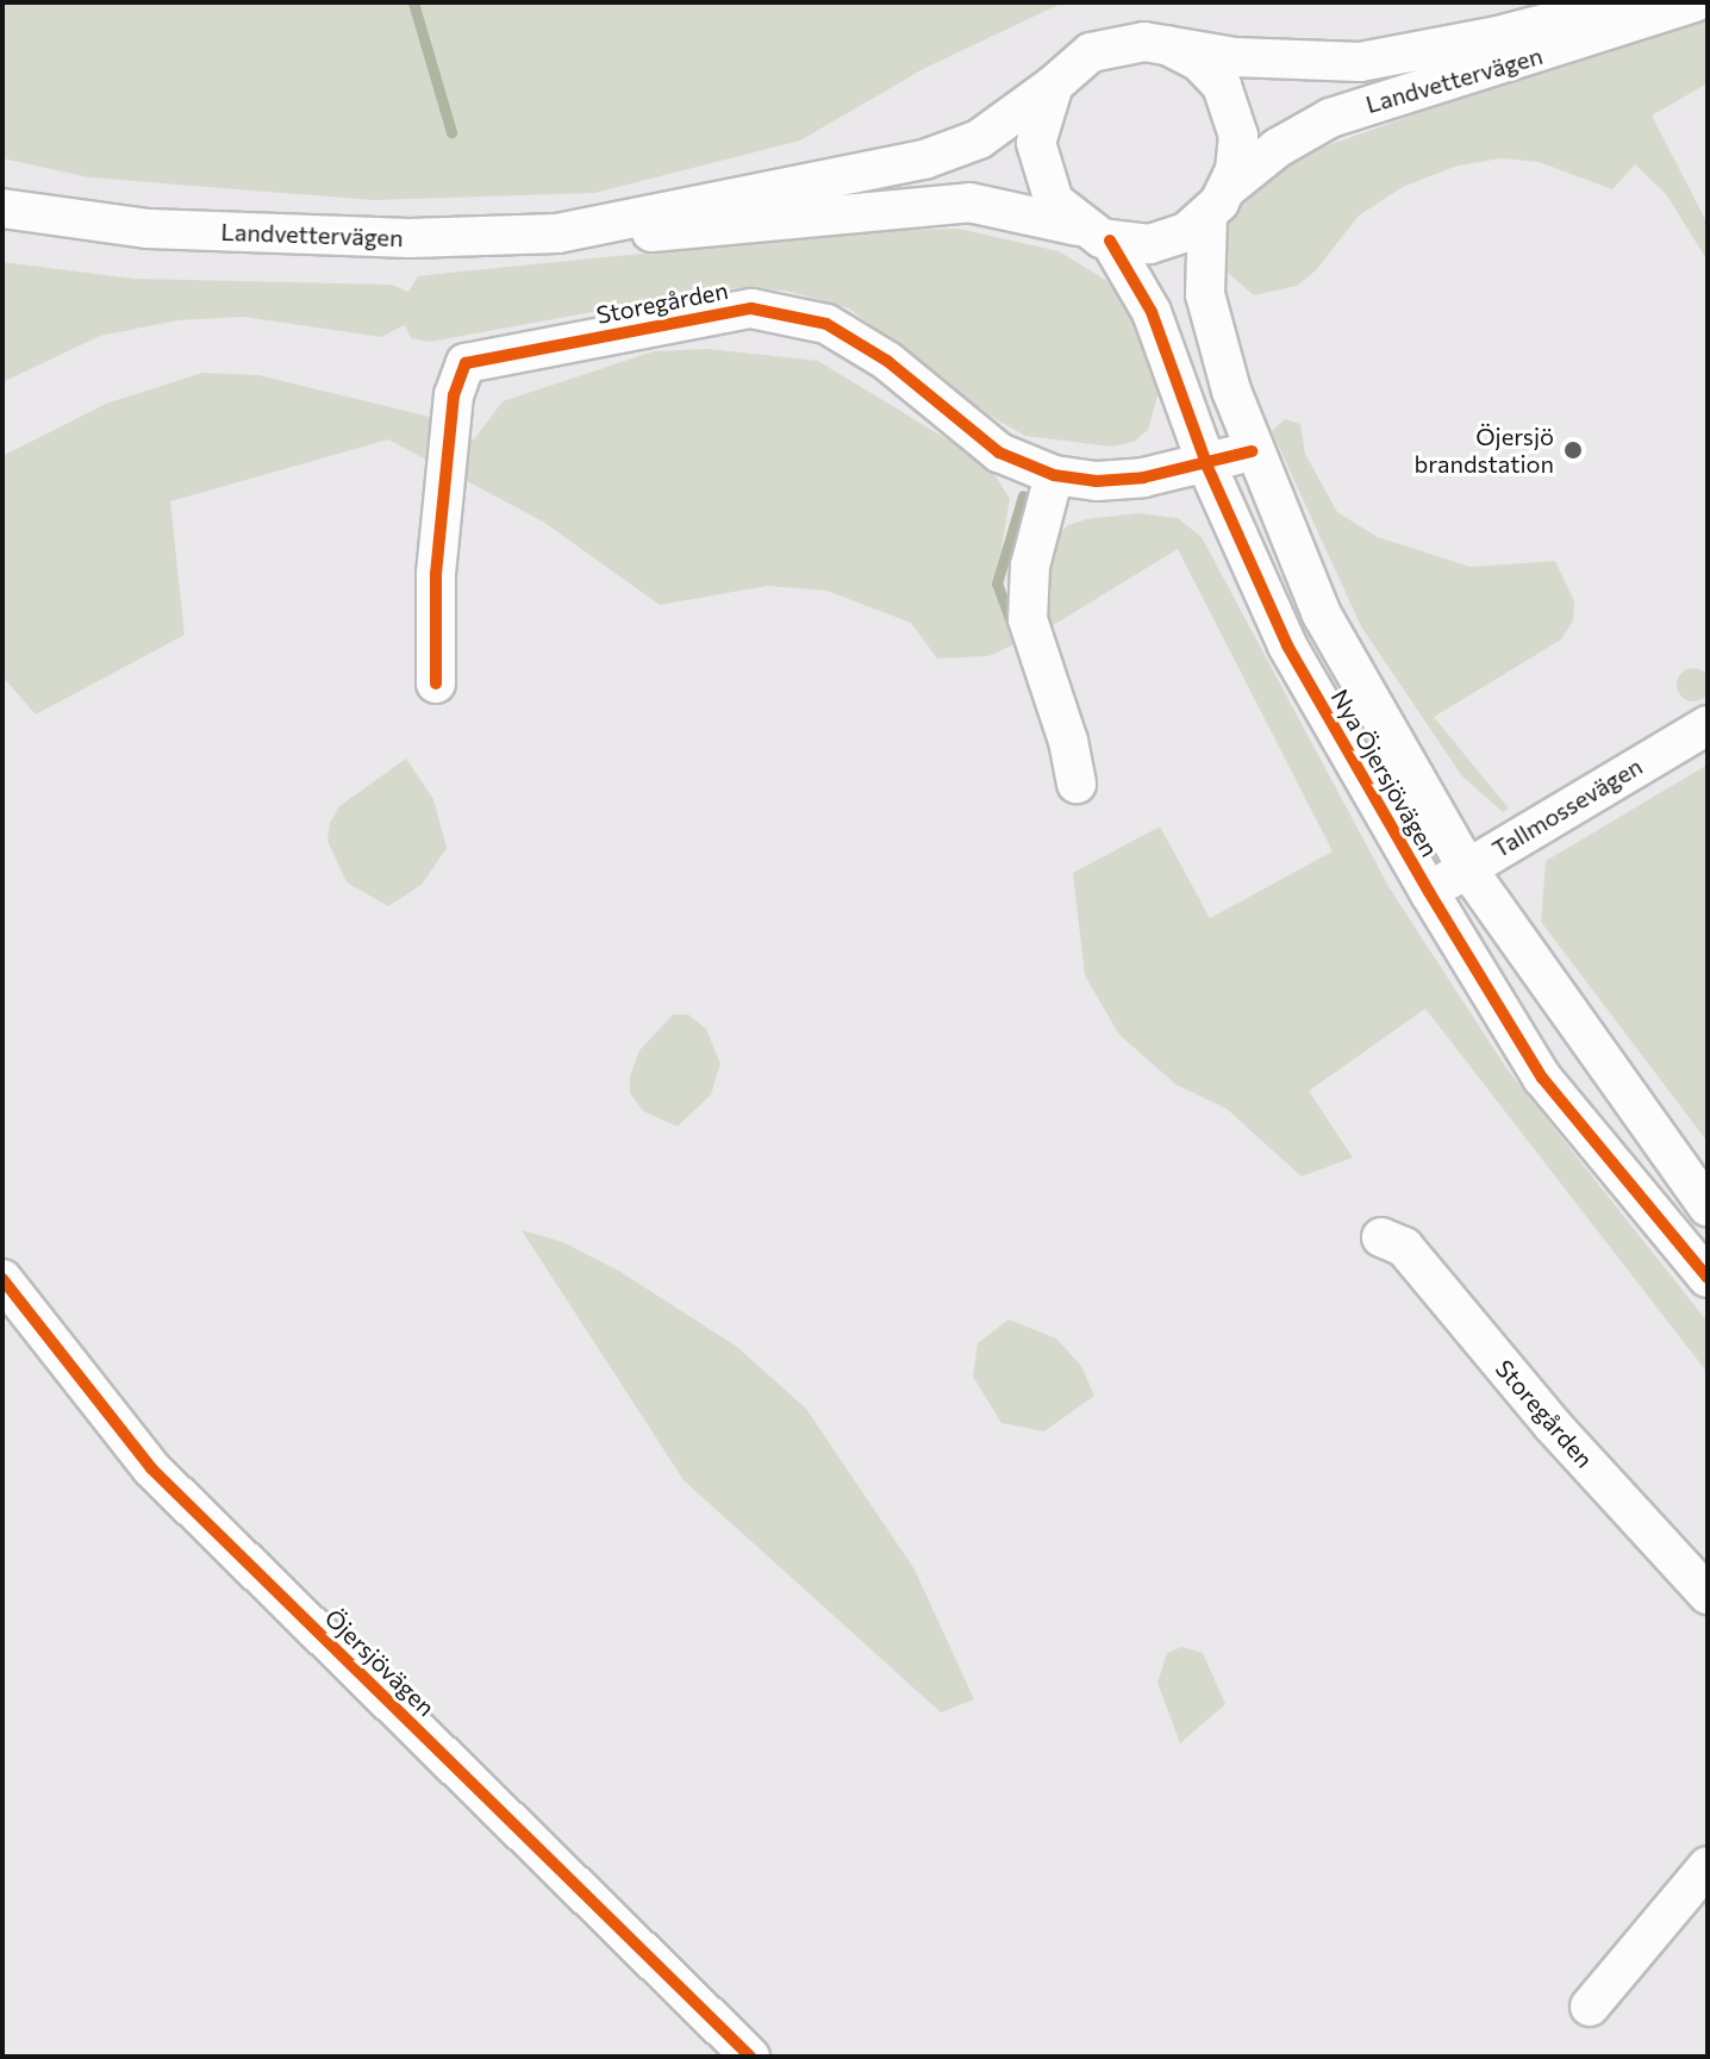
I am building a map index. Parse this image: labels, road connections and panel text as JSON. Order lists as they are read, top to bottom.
{
  "streets": {
    "street": [
      "Landvettervägen",
      "Storegården",
      "Nya Öjersjövägen",
      "Tallmossevägen",
      "Öjersjövägen"
    ]
  },
  "crossings": [
    ["Landvettervägen", "Nya Öjersjövägen"],
    ["Storegården", "Nya Öjersjövägen"],
    ["Nya Öjersjövägen", "Tallmossevägen"]
  ],
  "places": ["Öjersjö brandstation"]
}
